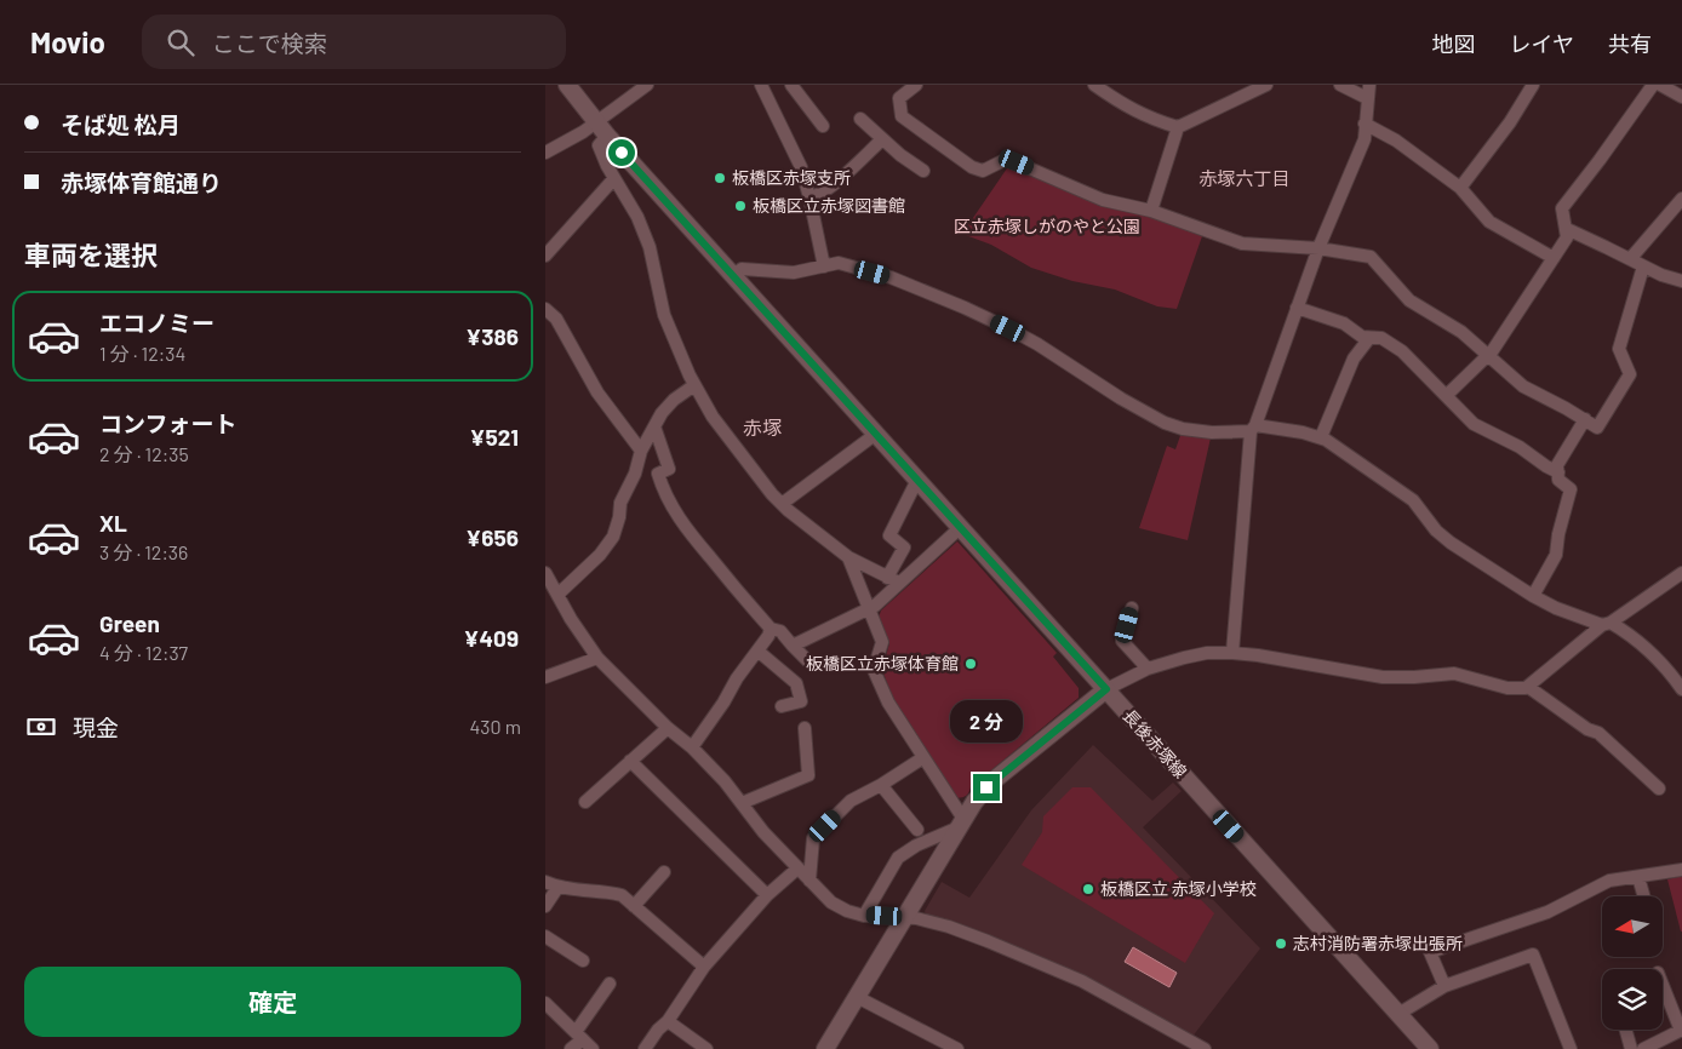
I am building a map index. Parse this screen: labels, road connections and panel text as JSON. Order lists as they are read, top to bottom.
{
  "streets": {
    "main road": ["長後赤塚線"]
  },
  "districts": ["赤塚六丁目", "赤塚"],
  "parks": ["区立赤塚しがのやと公園"],
  "places": [
    "板橋区赤塚支所",
    "板橋区立赤塚図書館",
    "板橋区立赤塚体育館",
    "板橋区立 赤塚小学校",
    "志村消防署赤塚出張所"
  ],
  "north": "left",
  "page": {
    "header": "Movio",
    "search": "ここで検索",
    "nav": ["地図", "レイヤ", "共有"],
    "banner": ["そば処 松月", "赤塚体育館通り"],
    "heading": "車両を選択",
    "list": [
      {
        "name": "エコノミー",
        "note": "1 分 · 12:34",
        "value": "¥386"
      },
      {
        "name": "コンフォート",
        "note": "2 分 · 12:35",
        "value": "¥521"
      },
      {
        "name": "XL",
        "note": "3 分 · 12:36",
        "value": "¥656"
      },
      {
        "name": "Green",
        "note": "4 分 · 12:37",
        "value": "¥409"
      }
    ],
    "pay": ["現金", "430 m"],
    "bubble": "2 分",
    "buttons": "確定"
  }
}
